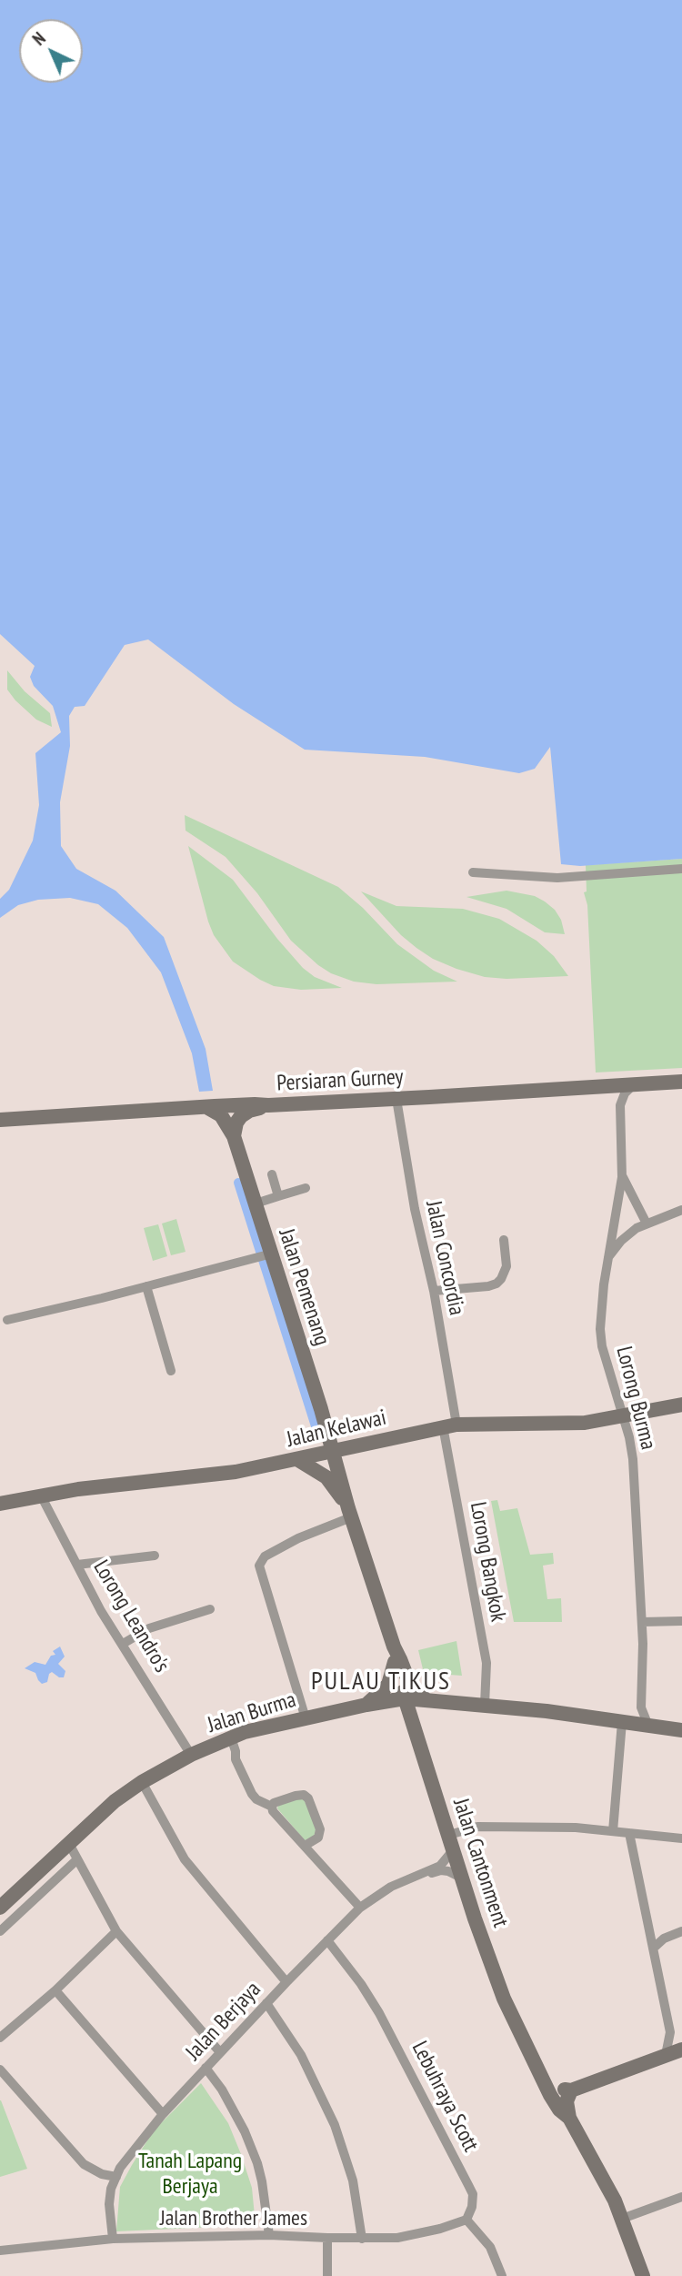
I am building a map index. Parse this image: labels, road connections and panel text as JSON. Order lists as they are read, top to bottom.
{
  "streets": {
    "main road": [
      "Persiaran Gurney",
      "Jalan Pemenang",
      "Jalan Kelawai",
      "Jalan Burma",
      "Jalan Cantonment"
    ],
    "street": [
      "Jalan Concordia",
      "Lorong Burma",
      "Lorong Bangkok",
      "Lorong Leandro's",
      "Jalan Berjaya",
      "Lebuhraya Scott",
      "Jalan Brother James"
    ]
  },
  "crossings": [
    ["Persiaran Gurney", "Jalan Concordia"],
    ["Persiaran Gurney", "Jalan Pemenang"],
    ["Persiaran Gurney", "Lorong Burma"],
    ["Jalan Concordia", "Jalan Kelawai"],
    ["Jalan Concordia", "Lorong Bangkok"],
    ["Jalan Pemenang", "Jalan Kelawai"],
    ["Jalan Pemenang", "Jalan Cantonment"],
    ["Lorong Burma", "Jalan Kelawai"],
    ["Lorong Burma", "Jalan Burma"],
    ["Jalan Kelawai", "Lorong Bangkok"],
    ["Jalan Kelawai", "Lorong Leandro's"],
    ["Jalan Kelawai", "Jalan Cantonment"],
    ["Lorong Bangkok", "Jalan Burma"],
    ["Lorong Leandro's", "Jalan Burma"],
    ["Jalan Burma", "Jalan Cantonment"],
    ["Jalan Cantonment", "Jalan Berjaya"],
    ["Jalan Berjaya", "Lebuhraya Scott"],
    ["Jalan Berjaya", "Jalan Brother James"],
    ["Lebuhraya Scott", "Jalan Brother James"]
  ],
  "districts": ["PULAU TIKUS"],
  "parks": ["Tanah Lapang Berjaya"],
  "north": "top left"
}
